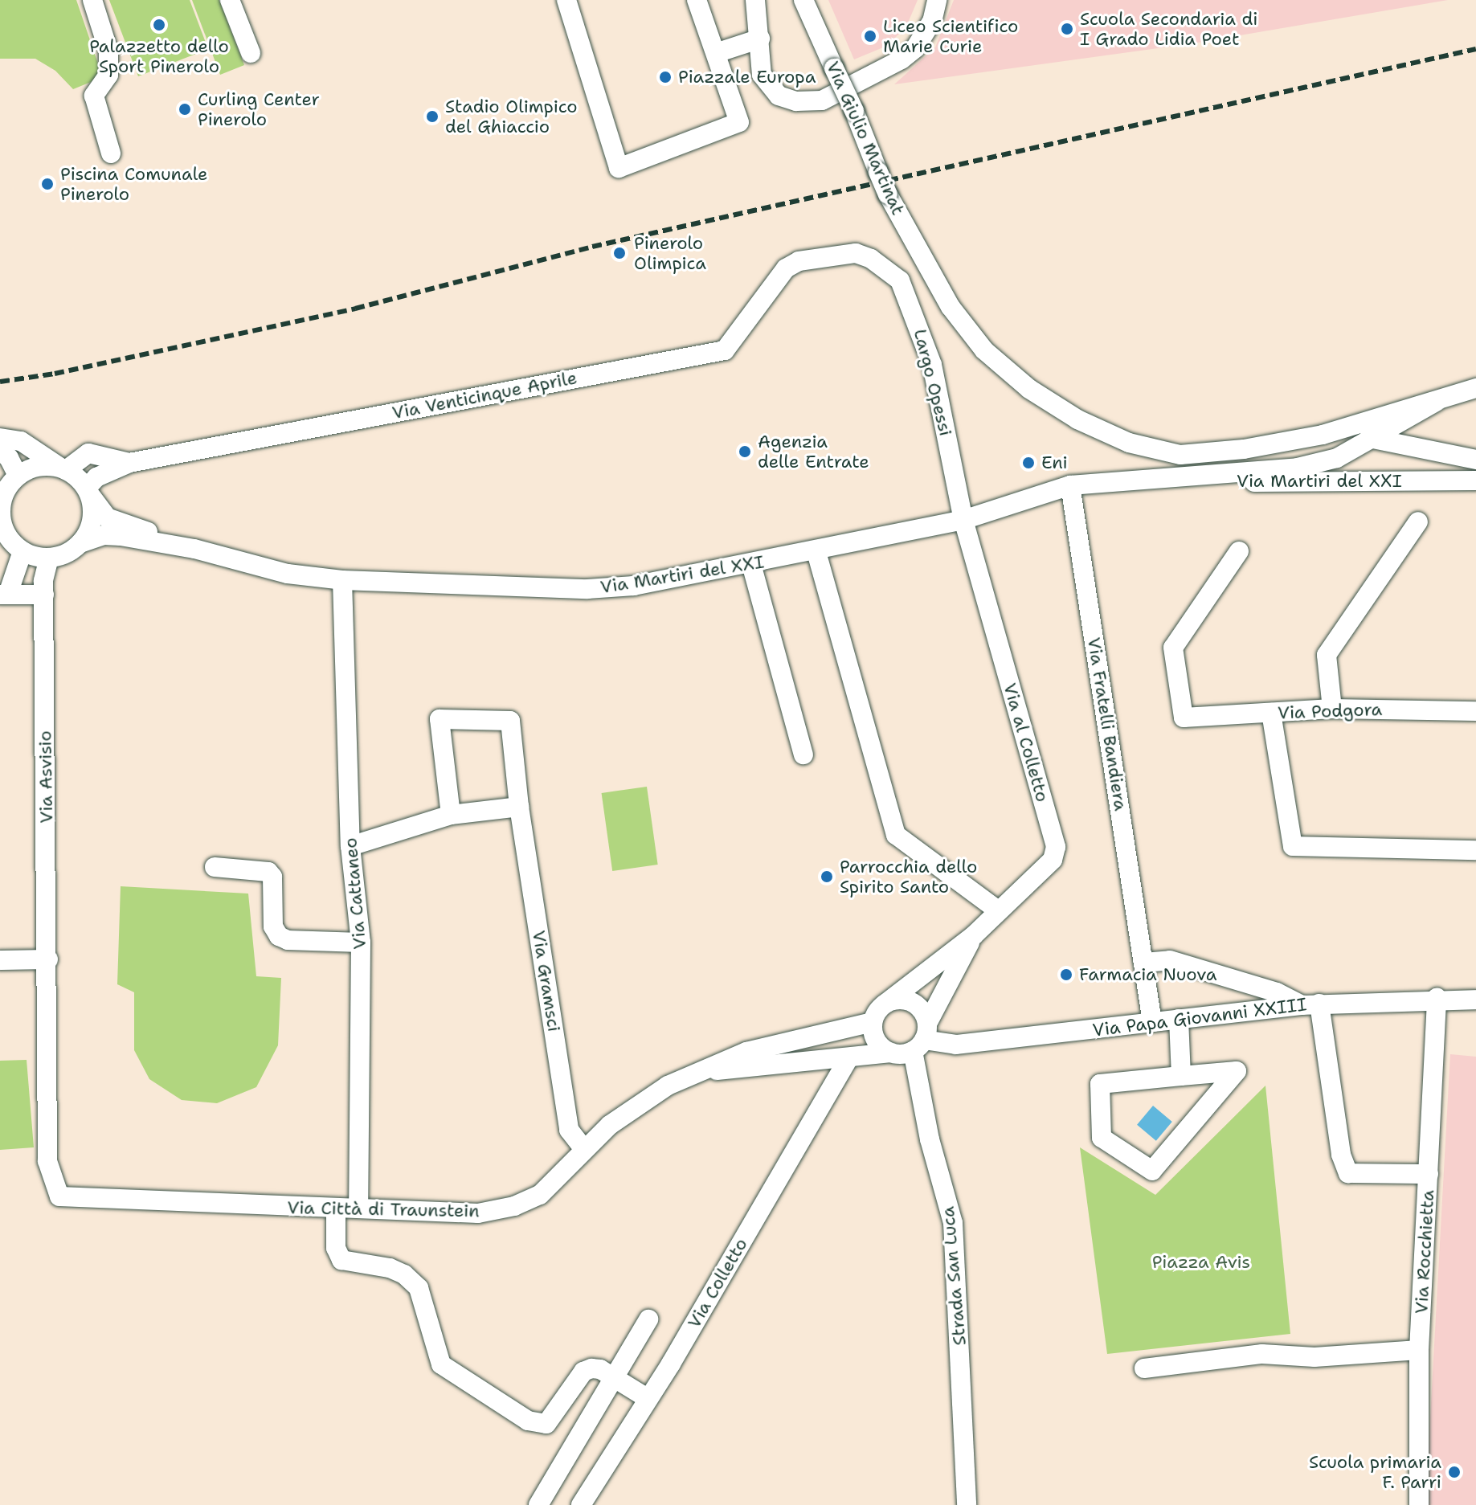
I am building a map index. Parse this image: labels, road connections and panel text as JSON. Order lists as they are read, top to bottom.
{
  "streets": {
    "street": [
      "Via Giulio Martinat",
      "Largo Opessi",
      "Via Venticinque Aprile",
      "Via Martiri del XXI",
      "Via Podgora",
      "Via Fratelli Bandiera",
      "Via al Colletto",
      "Via Asvisio",
      "Via Cattaneo",
      "Via Gramsci",
      "Via Papa Giovanni XXIII",
      "Via Città di Traunstein",
      "Via Rocchietta",
      "Strada San Luca",
      "Via Colletto"
    ]
  },
  "crossings": [
    ["Via Giulio Martinat", "Via Martiri del XXI"],
    ["Largo Opessi", "Via Venticinque Aprile"],
    ["Largo Opessi", "Via Martiri del XXI"],
    ["Largo Opessi", "Via al Colletto"],
    ["Via Martiri del XXI", "Via Fratelli Bandiera"],
    ["Via Martiri del XXI", "Via al Colletto"],
    ["Via Martiri del XXI", "Via Asvisio"],
    ["Via Martiri del XXI", "Via Cattaneo"],
    ["Via Fratelli Bandiera", "Via Papa Giovanni XXIII"],
    ["Via al Colletto", "Via Papa Giovanni XXIII"],
    ["Via al Colletto", "Via Città di Traunstein"],
    ["Via al Colletto", "Strada San Luca"],
    ["Via Asvisio", "Via Città di Traunstein"],
    ["Via Cattaneo", "Via Città di Traunstein"],
    ["Via Gramsci", "Via Città di Traunstein"],
    ["Via Papa Giovanni XXIII", "Via Città di Traunstein"],
    ["Via Papa Giovanni XXIII", "Via Rocchietta"],
    ["Via Papa Giovanni XXIII", "Strada San Luca"],
    ["Via Città di Traunstein", "Strada San Luca"],
    ["Via Città di Traunstein", "Via Colletto"]
  ],
  "parks": ["Piazza Avis"],
  "places": [
    "Palazzetto dello Sport Pinerolo",
    "Scuola Secondaria di I Grado Lidia Poet",
    "Liceo Scientifico Marie Curie",
    "Piazzale Europa",
    "Curling Center Pinerolo",
    "Stadio Olimpico del Ghiaccio",
    "Piscina Comunale Pinerolo",
    "Pinerolo Olimpica",
    "Agenzia delle Entrate",
    "Eni",
    "Parrocchia dello Spirito Santo",
    "Farmacia Nuova",
    "Scuola primaria F. Parri"
  ]
}
